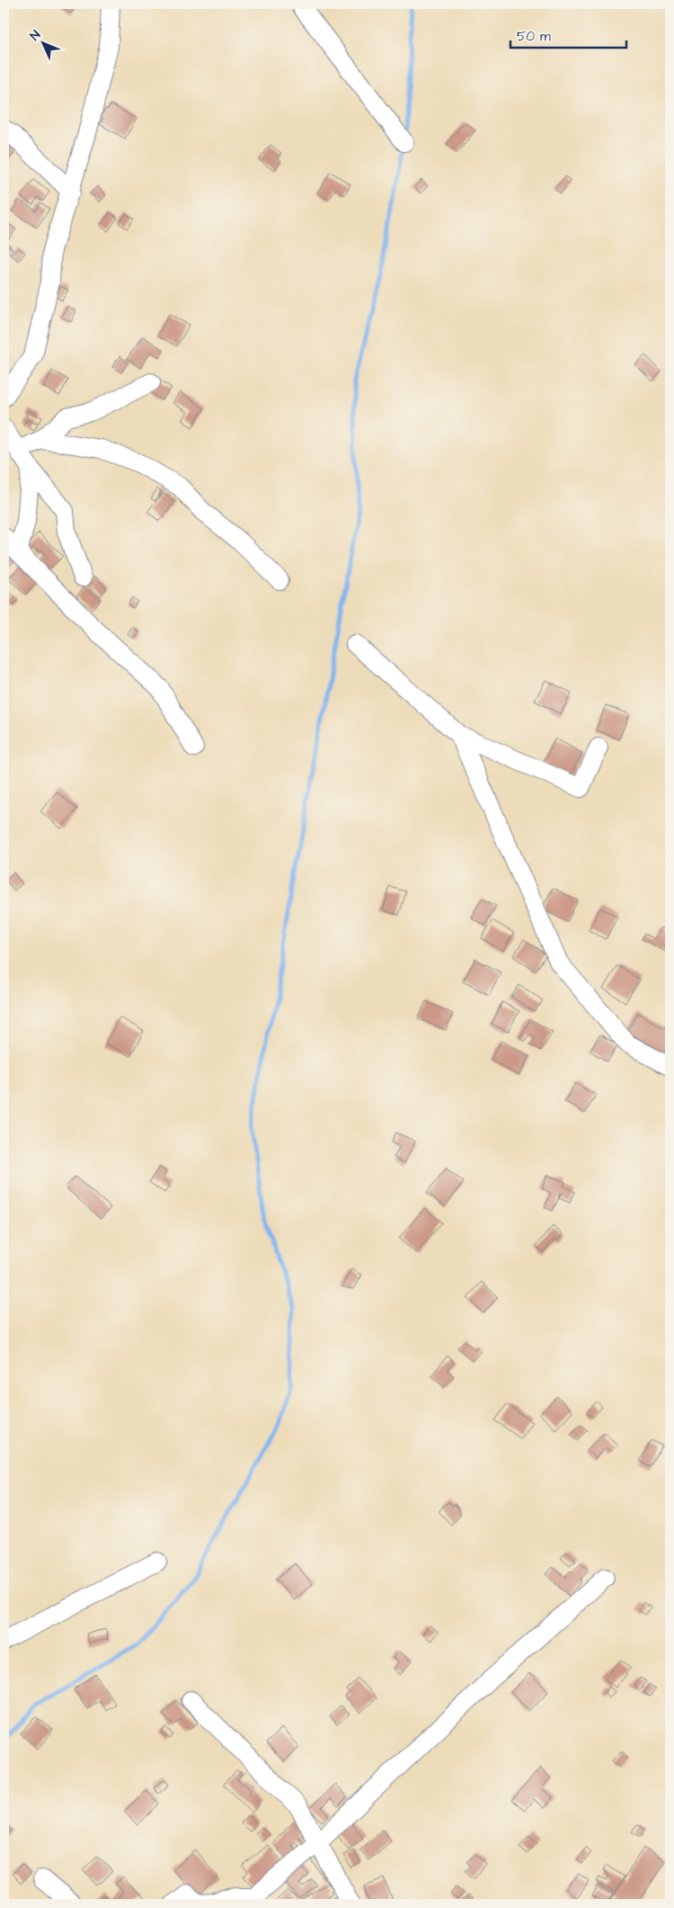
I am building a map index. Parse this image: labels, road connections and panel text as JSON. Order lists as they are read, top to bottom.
{
  "scale_bar": "50 m",
  "north": "top left"
}
